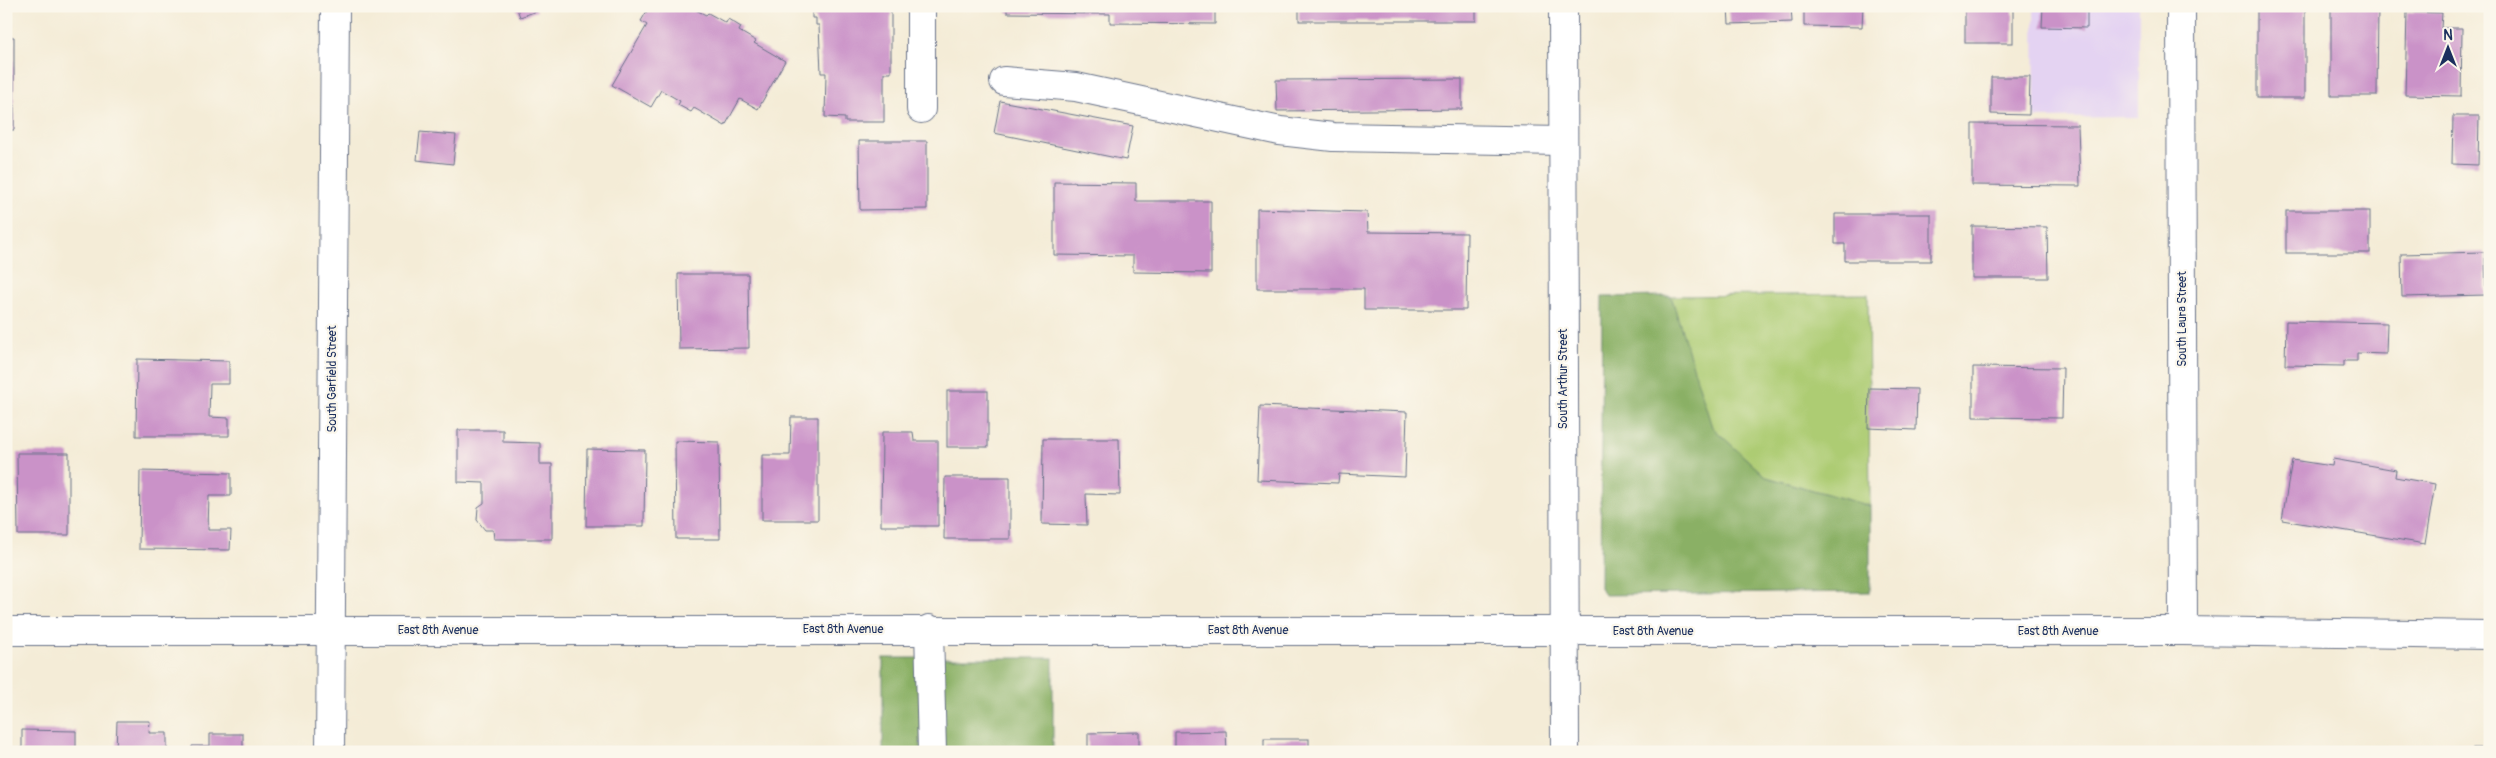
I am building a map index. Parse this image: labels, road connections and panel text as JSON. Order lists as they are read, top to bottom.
{
  "streets": {
    "street": [
      "South Laura Street",
      "South Garfield Street",
      "South Arthur Street",
      "East 8th Avenue"
    ]
  },
  "crossings": [
    ["South Laura Street", "East 8th Avenue"],
    ["South Garfield Street", "East 8th Avenue"],
    ["South Arthur Street", "East 8th Avenue"]
  ],
  "north": "top"
}
